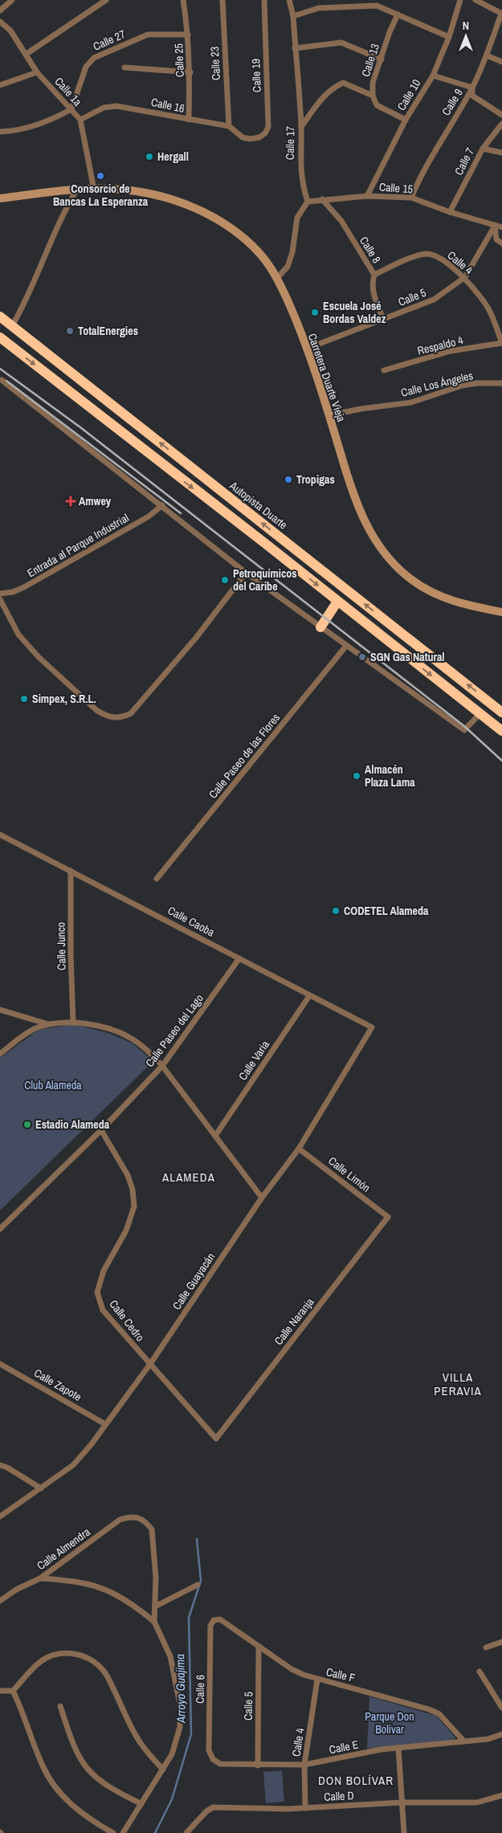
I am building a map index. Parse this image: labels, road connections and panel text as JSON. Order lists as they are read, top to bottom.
{
  "streets": {
    "highway": ["Autopista Duarte"],
    "main road": ["Carretera Duarte Vieja"],
    "street": [
      "Calle 27",
      "Calle 25",
      "Calle 13",
      "Calle 23",
      "Calle 19",
      "Calle 1a",
      "Calle 10",
      "Calle 9",
      "Calle 16",
      "Calle 17",
      "Calle 7",
      "Calle 15",
      "Calle 8",
      "Calle 4",
      "Calle 5",
      "Respaldo 4",
      "Calle Los Ángeles",
      "Entrada al Parque Industrial",
      "Calle Paseo de las Flores",
      "Calle Caoba",
      "Calle Junco",
      "Calle Paseo del Lago",
      "Calle Varia",
      "Calle Limón",
      "Calle Guayacán",
      "Calle Cedro",
      "Calle Naranja",
      "Calle Zapote",
      "Calle Almendra",
      "Calle F",
      "Calle 6",
      "Calle E",
      "Calle D"
    ]
  },
  "crossings": [
    ["Calle 27", "Calle 25"],
    ["Calle 27", "Calle 1a"],
    ["Calle 25", "Calle 16"],
    ["Calle 23", "Calle 16"],
    ["Calle 19", "Calle 16"],
    ["Calle 1a", "Calle 16"],
    ["Calle 1a", "Carretera Duarte Vieja"],
    ["Calle 10", "Calle 15"],
    ["Calle 9", "Calle 15"],
    ["Calle 17", "Calle 15"],
    ["Calle 7", "Calle 15"],
    ["Calle 15", "Calle 8"],
    ["Calle 15", "Calle 5"],
    ["Calle 8", "Calle 4"],
    ["Calle 8", "Calle 5"],
    ["Calle 4", "Calle 5"],
    ["Calle 4", "Respaldo 4"],
    ["Calle 4", "Calle F"],
    ["Calle 4", "Calle E"],
    ["Calle 4", "Calle D"],
    ["Calle 5", "Carretera Duarte Vieja"],
    ["Calle 5", "Calle F"],
    ["Calle 5", "Calle E"],
    ["Carretera Duarte Vieja", "Calle Los Ángeles"],
    ["Calle Caoba", "Calle Junco"],
    ["Calle Caoba", "Calle Paseo del Lago"],
    ["Calle Caoba", "Calle Varia"],
    ["Calle Caoba", "Calle Guayacán"],
    ["Calle Paseo del Lago", "Calle Cedro"],
    ["Calle Limón", "Calle Guayacán"],
    ["Calle Limón", "Calle Naranja"],
    ["Calle Guayacán", "Calle Cedro"],
    ["Calle Guayacán", "Calle Zapote"],
    ["Calle Cedro", "Calle Naranja"],
    ["Calle F", "Calle 6"],
    ["Calle F", "Calle E"],
    ["Calle 6", "Calle E"]
  ],
  "districts": ["ALAMEDA", "VILLA PERAVIA", "DON BOLÍVAR"],
  "water": ["Arroyo Guajima"],
  "parks": ["Club Alameda", "Parque Don Bolívar"],
  "places": {
    "other": [
      "Hergall",
      "Consorcio de Bancas La Esperanza",
      "Escuela José Bordas Valdez",
      "TotalEnergies",
      "Tropigas",
      "Petroquímicos del Caribe",
      "SGN Gas Natural",
      "Simpex, S.R.L.",
      "Almacén Plaza Lama",
      "CODETEL Alameda",
      "Estadio Alameda"
    ],
    "health": ["Amwey"]
  },
  "north": "top"
}
